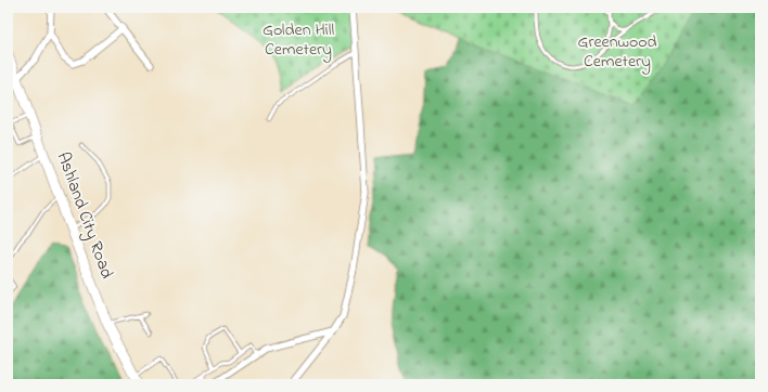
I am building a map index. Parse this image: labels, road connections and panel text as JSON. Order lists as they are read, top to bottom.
{
  "streets": {
    "highway": ["Ashland City Road"]
  },
  "parks": ["Golden Hill Cemetery", "Greenwood Cemetery"]
}
